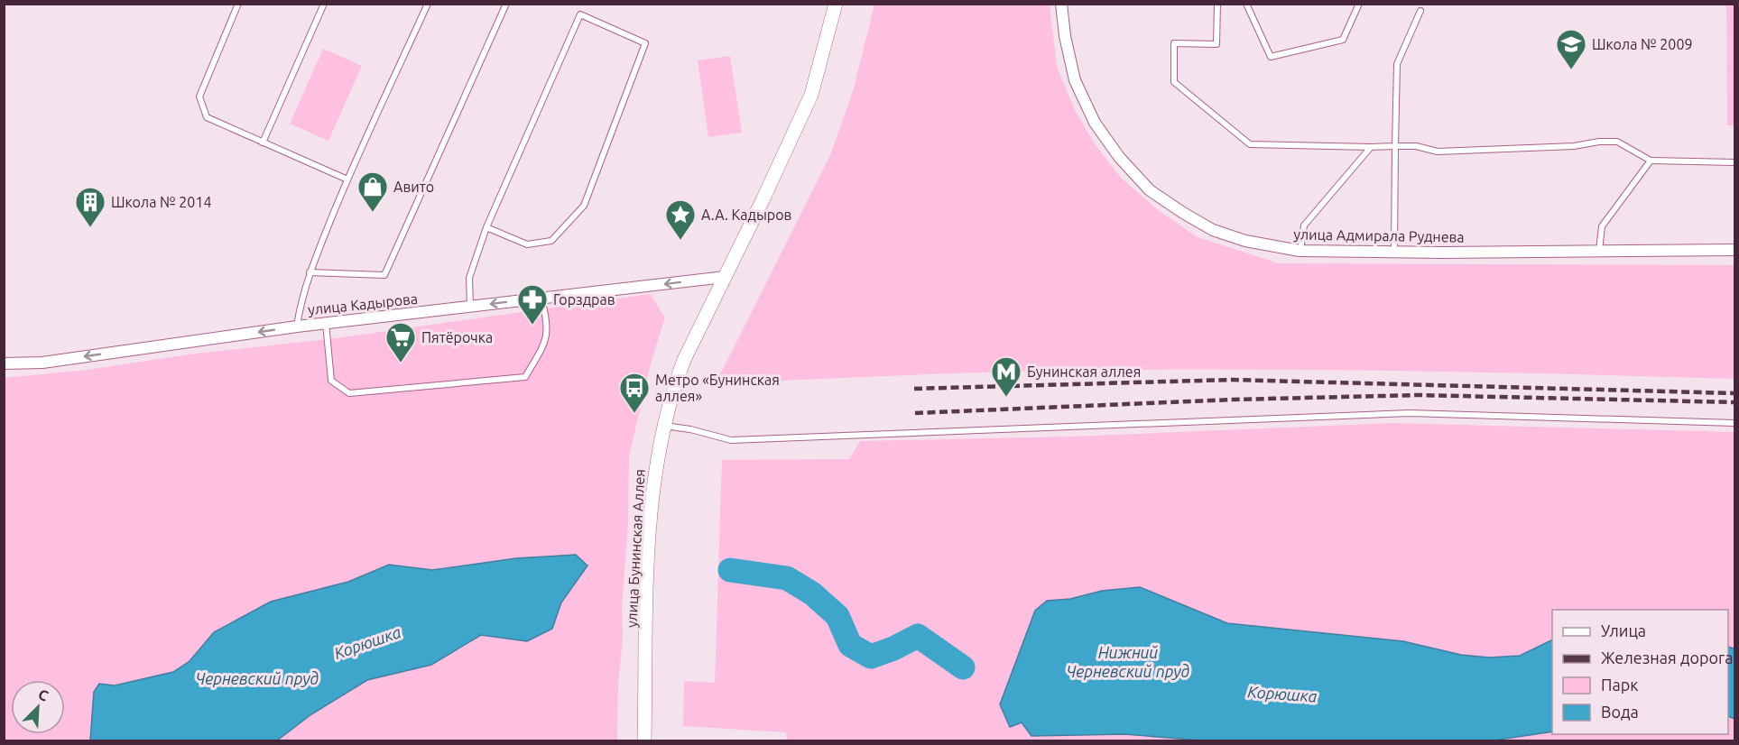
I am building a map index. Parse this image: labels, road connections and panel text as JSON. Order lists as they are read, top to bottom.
{
  "streets": {
    "street": ["улица Адмирала Руднева", "улица Кадырова", "улица Бунинская Аллея"]
  },
  "crossings": [
    ["улица Кадырова", "улица Бунинская Аллея"]
  ],
  "one_way": ["улица Кадырова"],
  "water": ["Корюшка", "Нижний Черневский пруд", "Черневский пруд"],
  "places": {
    "school or university": ["Школа № 2009"],
    "shop": ["Авито"],
    "building": ["Школа № 2014"],
    "place": ["А.А. Кадыров"],
    "pharmacy": ["Горздрав"],
    "supermarket": ["Пятёрочка"],
    "metro station": ["Бунинская аллея"],
    "bus stop": ["Метро «Бунинская аллея»"]
  },
  "legend": [
    "Улица",
    "Железная дорога",
    "Парк",
    "Вода"
  ],
  "north": "top right"
}
